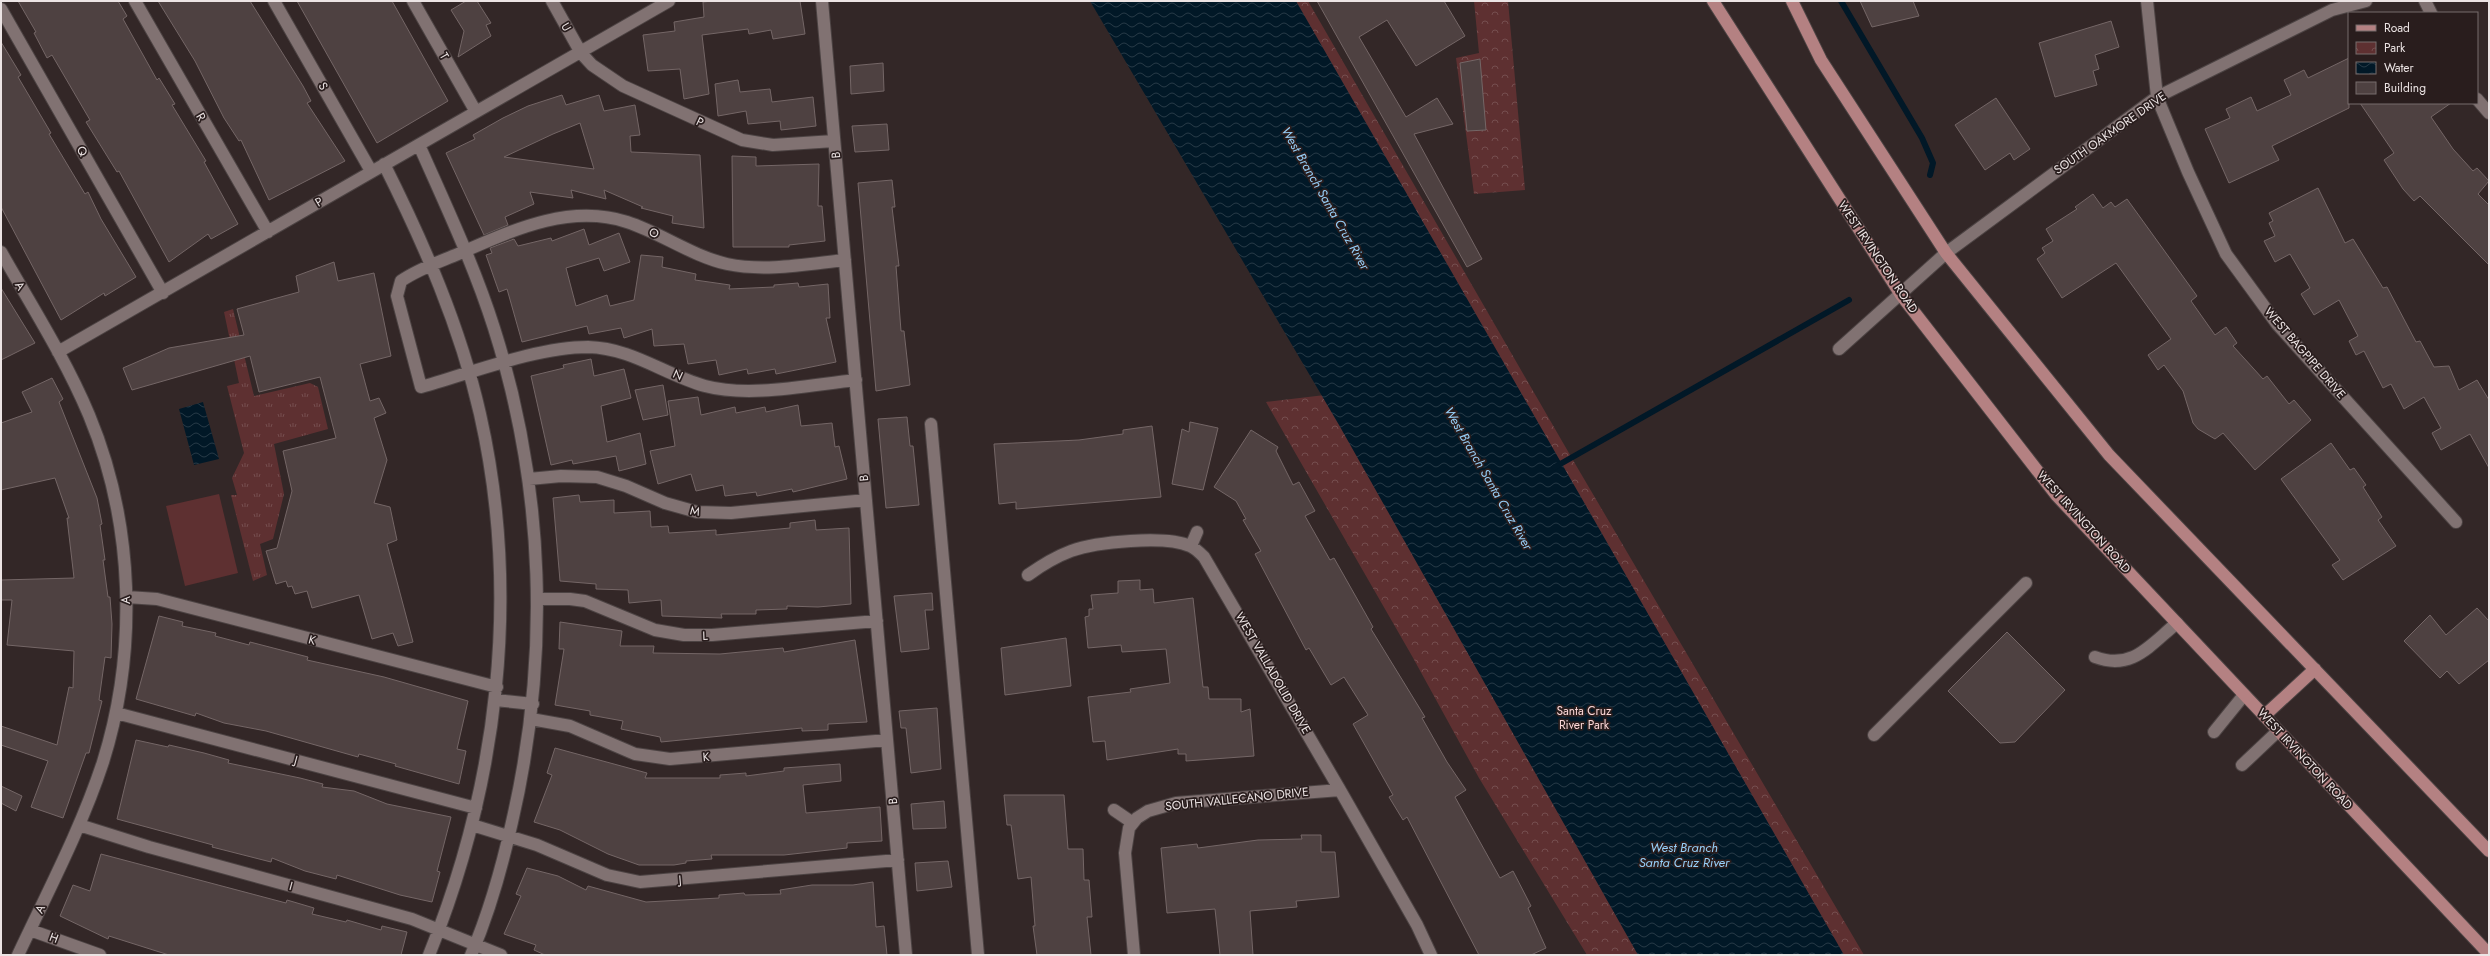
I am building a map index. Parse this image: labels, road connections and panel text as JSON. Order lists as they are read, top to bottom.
{
  "streets": {
    "main road": ["WEST IRVINGTON ROAD"],
    "street": [
      "U",
      "T",
      "S",
      "R",
      "P",
      "SOUTH OAKMORE DRIVE",
      "Q",
      "B",
      "O",
      "A",
      "WEST BAGPIPE DRIVE",
      "N",
      "M",
      "L",
      "K",
      "WEST VALLADOLID DRIVE",
      "J",
      "SOUTH VALLECANO DRIVE",
      "I",
      "H"
    ]
  },
  "crossings": [
    ["U", "P"],
    ["T", "P"],
    ["S", "P"],
    ["R", "P"],
    ["P", "Q"],
    ["P", "B"],
    ["P", "A"],
    ["SOUTH OAKMORE DRIVE", "WEST IRVINGTON ROAD"],
    ["SOUTH OAKMORE DRIVE", "WEST BAGPIPE DRIVE"],
    ["B", "O"],
    ["B", "N"],
    ["B", "M"],
    ["B", "L"],
    ["B", "K"],
    ["B", "J"],
    ["O", "N"],
    ["A", "K"],
    ["A", "J"],
    ["A", "I"],
    ["A", "H"],
    ["WEST VALLADOLID DRIVE", "SOUTH VALLECANO DRIVE"]
  ],
  "water": ["West Branch Santa Cruz River"],
  "parks": ["Santa Cruz River Park"],
  "legend": [
    "Road",
    "Park",
    "Water",
    "Building"
  ]
}
